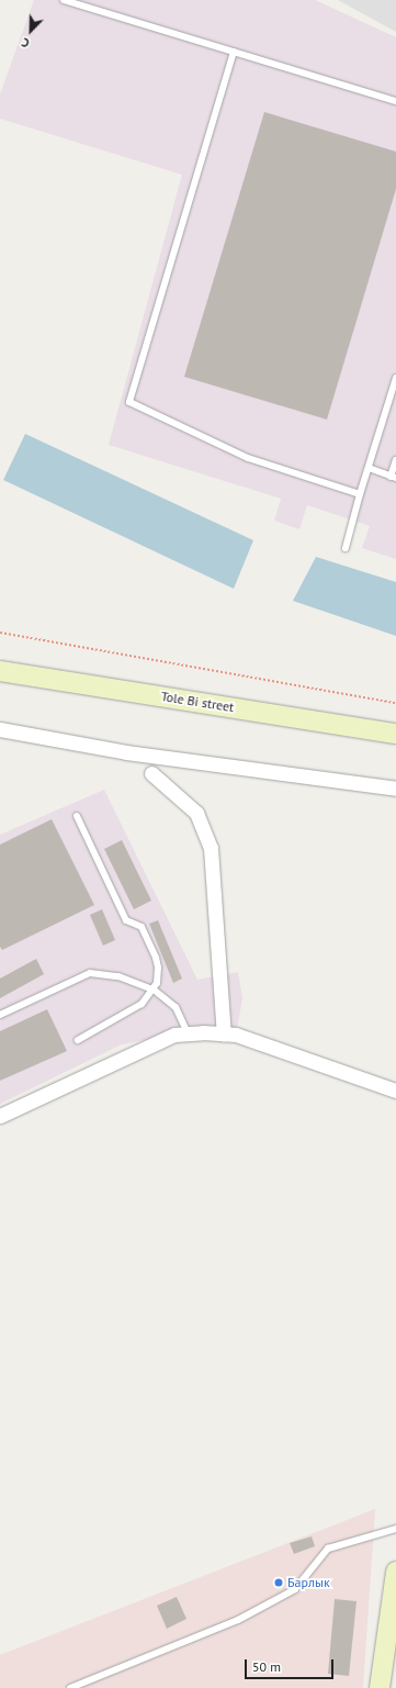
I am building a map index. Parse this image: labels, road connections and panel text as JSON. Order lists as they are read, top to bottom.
{
  "streets": {
    "main road": ["Tole Bi street"]
  },
  "places": ["Барлык"],
  "scale_bar": "50 m",
  "north": "bottom left"
}
